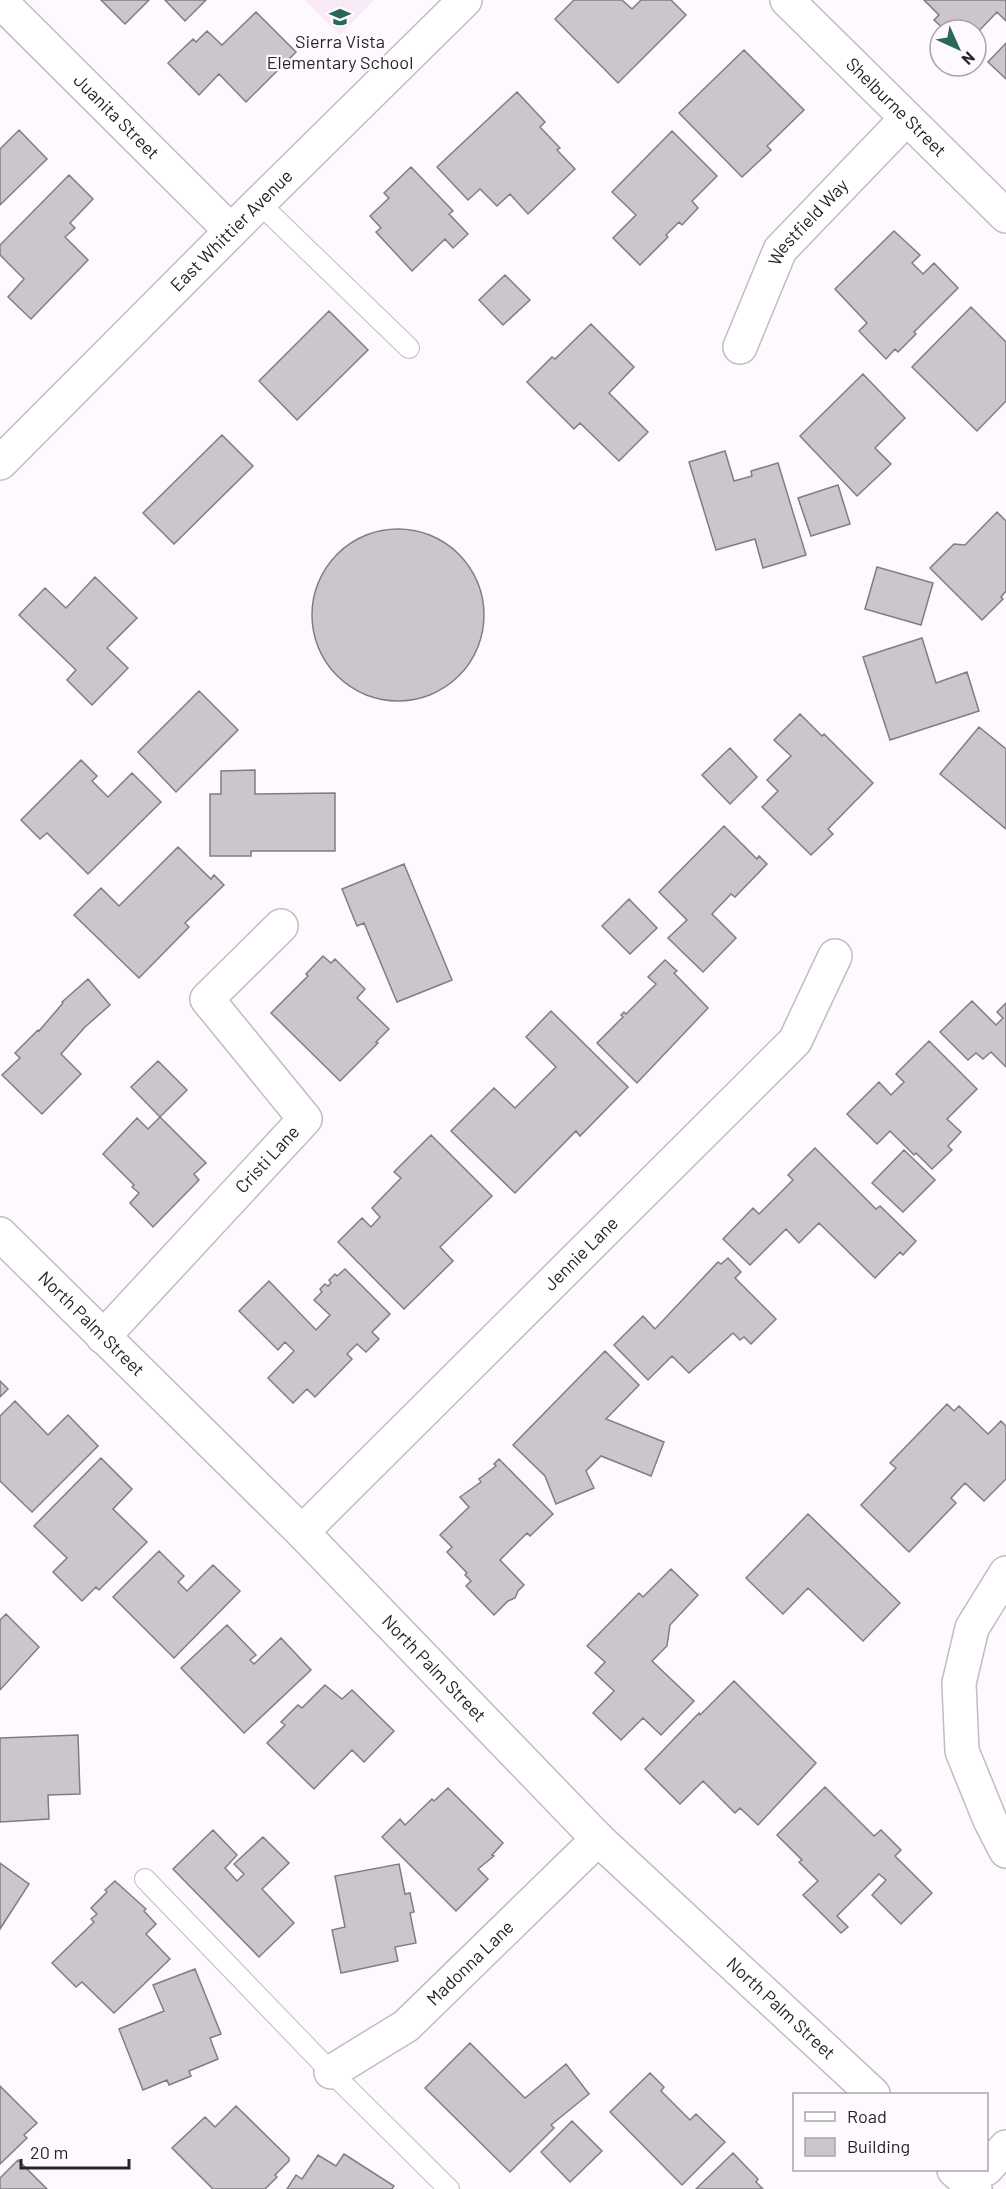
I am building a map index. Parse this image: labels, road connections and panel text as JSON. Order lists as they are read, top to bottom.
{
  "streets": {
    "street": [
      "Shelburne Street",
      "Juanita Street",
      "Westfield Way",
      "East Whittier Avenue",
      "Cristi Lane",
      "Jennie Lane",
      "North Palm Street",
      "Madonna Lane"
    ]
  },
  "crossings": [
    ["Shelburne Street", "Westfield Way"],
    ["Juanita Street", "East Whittier Avenue"],
    ["Cristi Lane", "North Palm Street"],
    ["Jennie Lane", "North Palm Street"],
    ["North Palm Street", "Madonna Lane"]
  ],
  "places": {
    "school or university": ["Sierra Vista Elementary School"]
  },
  "legend": ["Road", "Building"],
  "scale_bar": "20 m",
  "north": "bottom right"
}
